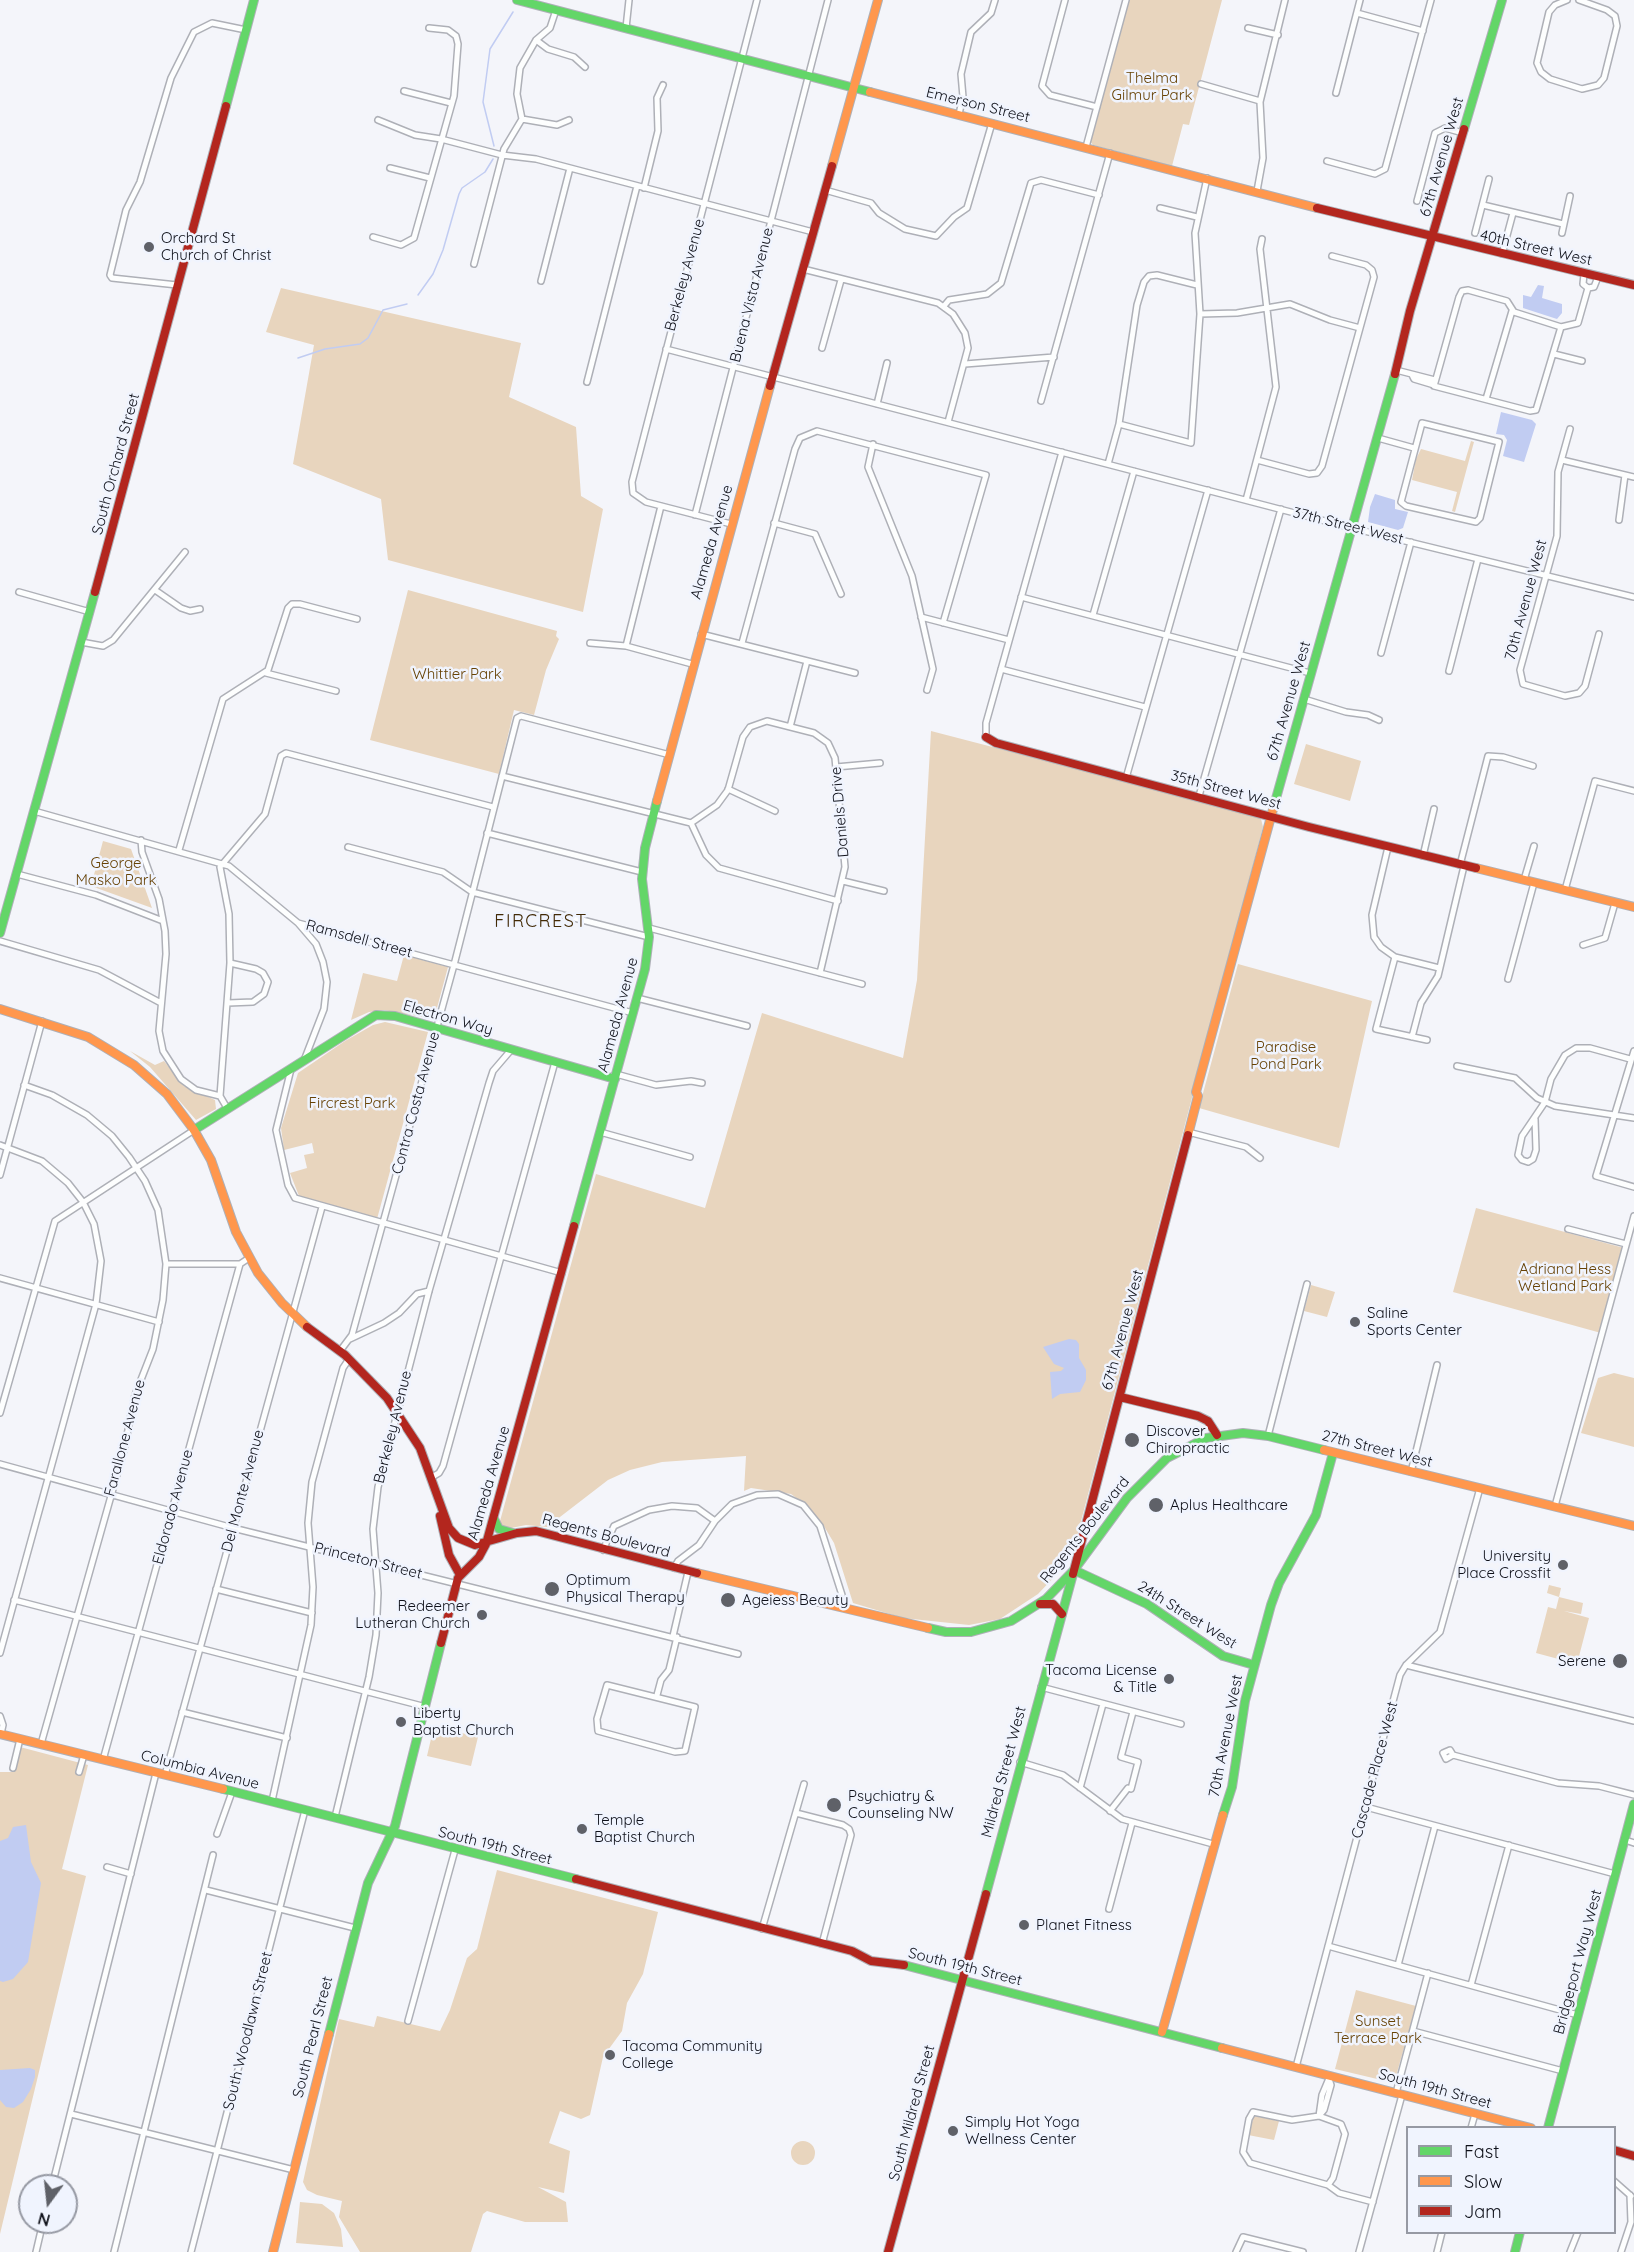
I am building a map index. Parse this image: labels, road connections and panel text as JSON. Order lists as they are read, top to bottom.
{
  "streets": {
    "main road": [
      "Emerson Street",
      "67th Avenue West",
      "40th Street West",
      "South Orchard Street",
      "Alameda Avenue",
      "70th Avenue West",
      "35th Street West",
      "Electron Way",
      "27th Street West",
      "Regents Boulevard",
      "24th Street West",
      "Columbia Avenue",
      "Mildred Street West",
      "South 19th Street",
      "Bridgeport Way West",
      "South Pearl Street",
      "South Mildred Street"
    ],
    "street": [
      "Berkeley Avenue",
      "Buena Vista Avenue",
      "37th Street West",
      "Daniels Drive",
      "Ramsdell Street",
      "Contra Costa Avenue",
      "Farallone Avenue",
      "Del Monte Avenue",
      "Eldorado Avenue",
      "Princeton Street",
      "Cascade Place West",
      "South Woodlawn Street"
    ]
  },
  "crossings": [
    ["Emerson Street", "67th Avenue West"],
    ["Emerson Street", "40th Street West"],
    ["Emerson Street", "Berkeley Avenue"],
    ["Emerson Street", "Buena Vista Avenue"],
    ["Emerson Street", "Alameda Avenue"],
    ["67th Avenue West", "40th Street West"],
    ["67th Avenue West", "37th Street West"],
    ["67th Avenue West", "35th Street West"],
    ["67th Avenue West", "Regents Boulevard"],
    ["67th Avenue West", "24th Street West"],
    ["67th Avenue West", "Mildred Street West"],
    ["Berkeley Avenue", "37th Street West"],
    ["Berkeley Avenue", "Electron Way"],
    ["Berkeley Avenue", "Princeton Street"],
    ["Berkeley Avenue", "Columbia Avenue"],
    ["Buena Vista Avenue", "37th Street West"],
    ["South Orchard Street", "Ramsdell Street"],
    ["37th Street West", "Alameda Avenue"],
    ["37th Street West", "70th Avenue West"],
    ["Alameda Avenue", "Ramsdell Street"],
    ["Alameda Avenue", "Electron Way"],
    ["Alameda Avenue", "Contra Costa Avenue"],
    ["Alameda Avenue", "Regents Boulevard"],
    ["Alameda Avenue", "Princeton Street"],
    ["70th Avenue West", "27th Street West"],
    ["70th Avenue West", "24th Street West"],
    ["70th Avenue West", "South 19th Street"],
    ["Ramsdell Street", "Contra Costa Avenue"],
    ["Electron Way", "Contra Costa Avenue"],
    ["Farallone Avenue", "Princeton Street"],
    ["Farallone Avenue", "Columbia Avenue"],
    ["27th Street West", "Regents Boulevard"],
    ["27th Street West", "Cascade Place West"],
    ["Del Monte Avenue", "Princeton Street"],
    ["Del Monte Avenue", "Columbia Avenue"],
    ["Eldorado Avenue", "Princeton Street"],
    ["Eldorado Avenue", "Columbia Avenue"],
    ["Regents Boulevard", "24th Street West"],
    ["Regents Boulevard", "Mildred Street West"],
    ["24th Street West", "Mildred Street West"],
    ["Columbia Avenue", "South 19th Street"],
    ["Columbia Avenue", "South Woodlawn Street"],
    ["Columbia Avenue", "South Pearl Street"],
    ["Cascade Place West", "South 19th Street"],
    ["Mildred Street West", "South 19th Street"],
    ["Mildred Street West", "South Mildred Street"],
    ["South 19th Street", "South Pearl Street"],
    ["South 19th Street", "South Mildred Street"]
  ],
  "districts": ["FIRCREST"],
  "parks": [
    "Thelma Gilmur Park",
    "Whittier Park",
    "George Masko Park",
    "Paradise Pond Park",
    "Fircrest Park",
    "Adriana Hess Wetland Park",
    "Sunset Terrace Park"
  ],
  "places": [
    "Orchard St Church of Christ",
    "Saline Sports Center",
    "Discover Chiropractic",
    "Aplus Healthcare",
    "University Place Crossfit",
    "Optimum Physical Therapy",
    "Ageiess Beauty",
    "Redeemer Lutheran Church",
    "Serene",
    "Tacoma License & Title",
    "Liberty Baptist Church",
    "Psychiatry & Counseling NW",
    "Temple Baptist Church",
    "Planet Fitness",
    "Tacoma Community College",
    "Simply Hot Yoga Wellness Center"
  ],
  "legend": ["Fast", "Slow", "Jam"],
  "north": "bottom"
}
